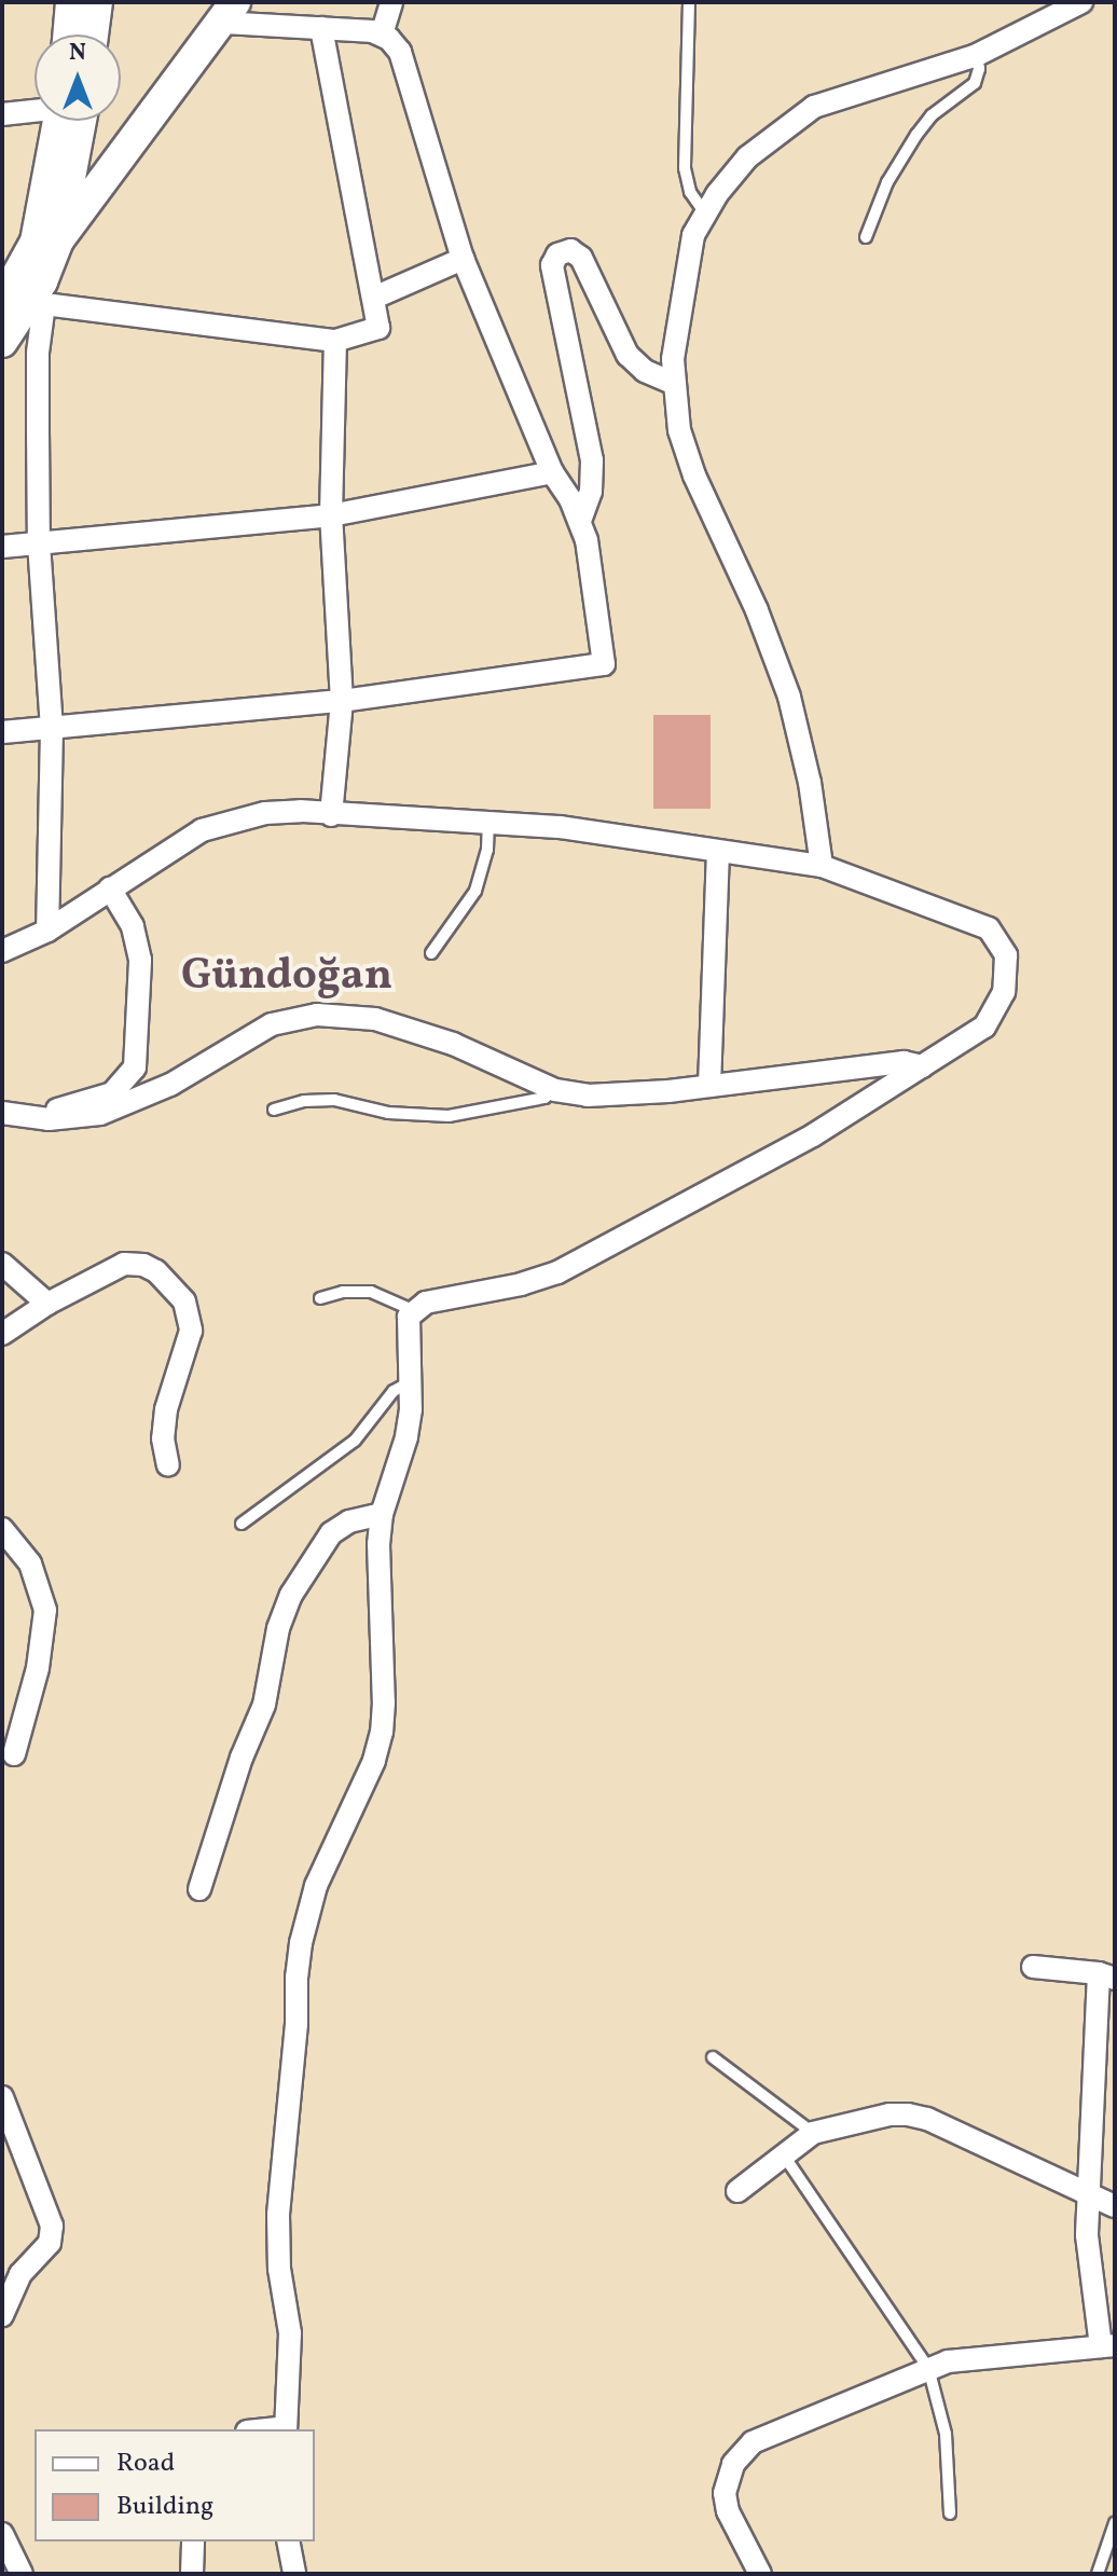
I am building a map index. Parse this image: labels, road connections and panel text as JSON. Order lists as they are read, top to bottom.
{
  "districts": ["Gündoğan"],
  "legend": ["Road", "Building"],
  "north": "top"
}
